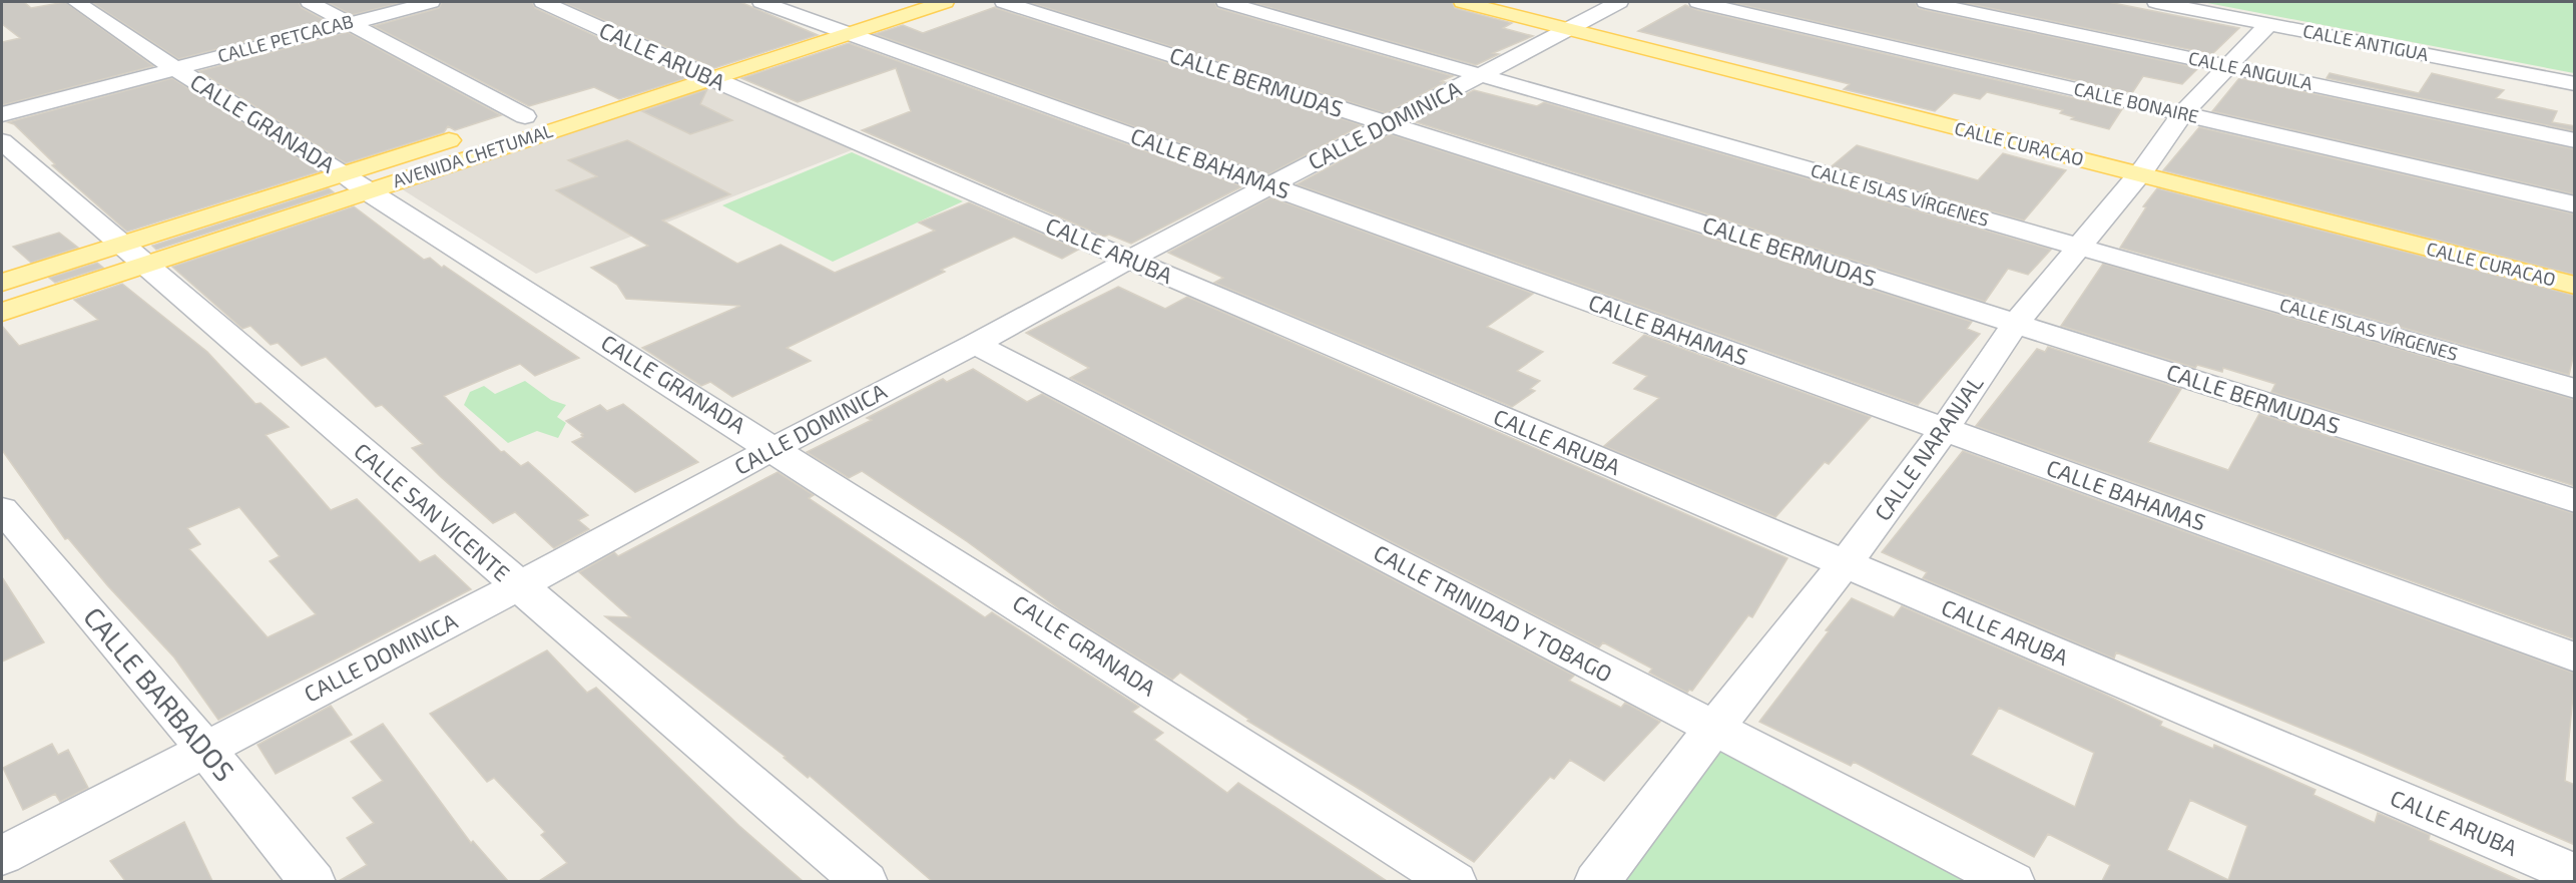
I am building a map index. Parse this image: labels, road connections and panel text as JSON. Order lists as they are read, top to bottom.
{
  "streets": {
    "main road": ["CALLE CURACAO", "AVENIDA CHETUMAL"],
    "street": [
      "CALLE PETCACAB",
      "CALLE ANTIGUA",
      "CALLE ARUBA",
      "CALLE ANGUILA",
      "CALLE BERMUDAS",
      "CALLE BONAIRE",
      "CALLE GRANADA",
      "CALLE DOMINICA",
      "CALLE BAHAMAS",
      "CALLE ISLAS VÍRGENES",
      "CALLE NARANJAL",
      "CALLE SAN VICENTE",
      "CALLE TRINIDAD Y TOBAGO",
      "CALLE BARBADOS"
    ]
  },
  "crossings": [
    ["CALLE PETCACAB", "CALLE GRANADA"],
    ["CALLE ANTIGUA", "CALLE NARANJAL"],
    ["CALLE ARUBA", "CALLE DOMINICA"],
    ["CALLE ARUBA", "AVENIDA CHETUMAL"],
    ["CALLE ARUBA", "CALLE NARANJAL"],
    ["CALLE ANGUILA", "CALLE NARANJAL"],
    ["CALLE BERMUDAS", "CALLE DOMINICA"],
    ["CALLE BERMUDAS", "CALLE NARANJAL"],
    ["CALLE BONAIRE", "CALLE NARANJAL"],
    ["CALLE GRANADA", "CALLE DOMINICA"],
    ["CALLE GRANADA", "AVENIDA CHETUMAL"],
    ["CALLE DOMINICA", "CALLE CURACAO"],
    ["CALLE DOMINICA", "CALLE BAHAMAS"],
    ["CALLE DOMINICA", "CALLE ISLAS VÍRGENES"],
    ["CALLE DOMINICA", "CALLE SAN VICENTE"],
    ["CALLE DOMINICA", "CALLE TRINIDAD Y TOBAGO"],
    ["CALLE DOMINICA", "CALLE BARBADOS"],
    ["CALLE CURACAO", "CALLE NARANJAL"],
    ["AVENIDA CHETUMAL", "CALLE BAHAMAS"],
    ["AVENIDA CHETUMAL", "CALLE SAN VICENTE"],
    ["CALLE BAHAMAS", "CALLE NARANJAL"],
    ["CALLE ISLAS VÍRGENES", "CALLE NARANJAL"],
    ["CALLE NARANJAL", "CALLE TRINIDAD Y TOBAGO"]
  ]
}
